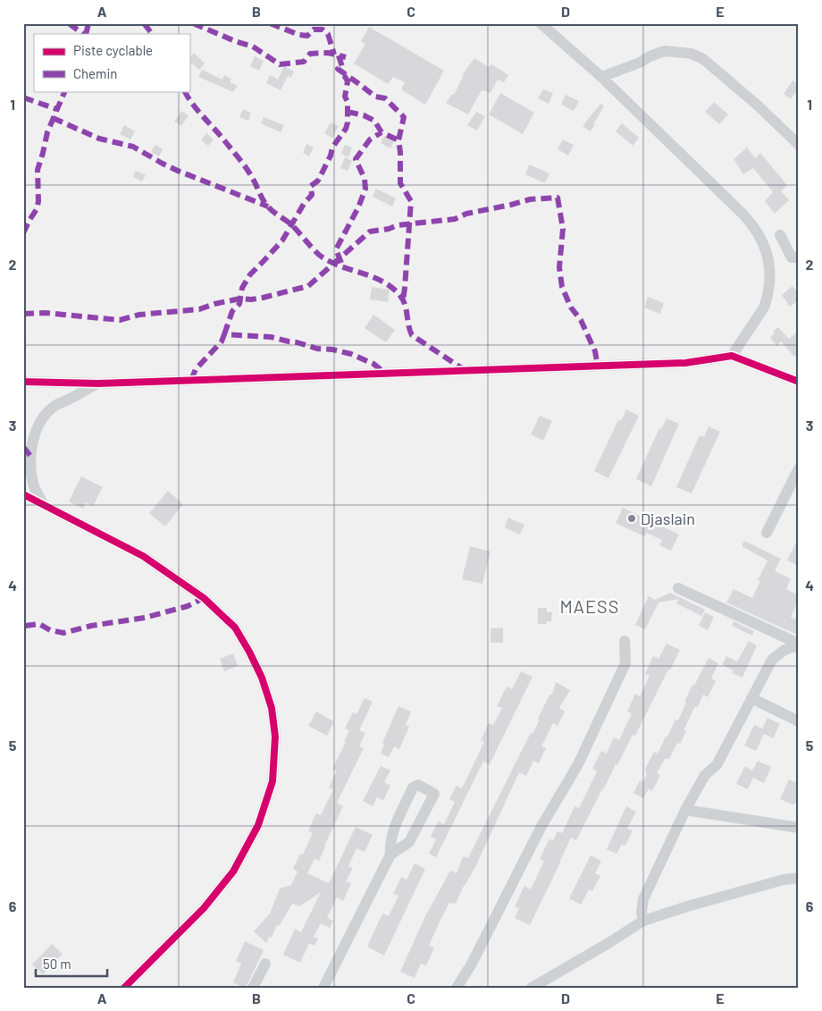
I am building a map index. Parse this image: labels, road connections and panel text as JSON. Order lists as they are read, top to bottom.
{
  "districts": ["MAESS"],
  "places": ["Djaslain"],
  "legend": ["Piste cyclable", "Chemin"],
  "scale_bar": "50 m",
  "grid": {
    "columns": [
      "A",
      "B",
      "C",
      "D",
      "E"
    ],
    "rows": [
      "1",
      "2",
      "3",
      "4",
      "5",
      "6"
    ]
  }
}
